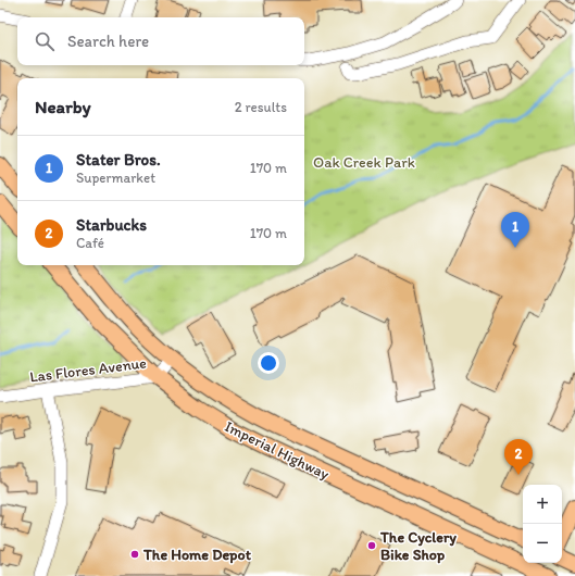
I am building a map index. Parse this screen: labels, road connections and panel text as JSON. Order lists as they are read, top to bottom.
{
  "streets": {
    "main road": ["Imperial Highway"],
    "street": ["Las Flores Avenue"]
  },
  "crossings": [
    ["Las Flores Avenue", "Imperial Highway"]
  ],
  "parks": ["Oak Creek Park"],
  "places": ["The Cyclery Bike Shop", "The Home Depot"],
  "page": {
    "search": "Search here",
    "heading": ["Nearby", "2 results"],
    "list": [
      {
        "mark": "1",
        "name": "Stater Bros.",
        "note": "Supermarket",
        "value": "170 m"
      },
      {
        "mark": "2",
        "name": "Starbucks",
        "note": "Café",
        "value": "170 m"
      }
    ],
    "pins": ["1", "2"],
    "map_buttons": ["+", "−"]
  }
}
